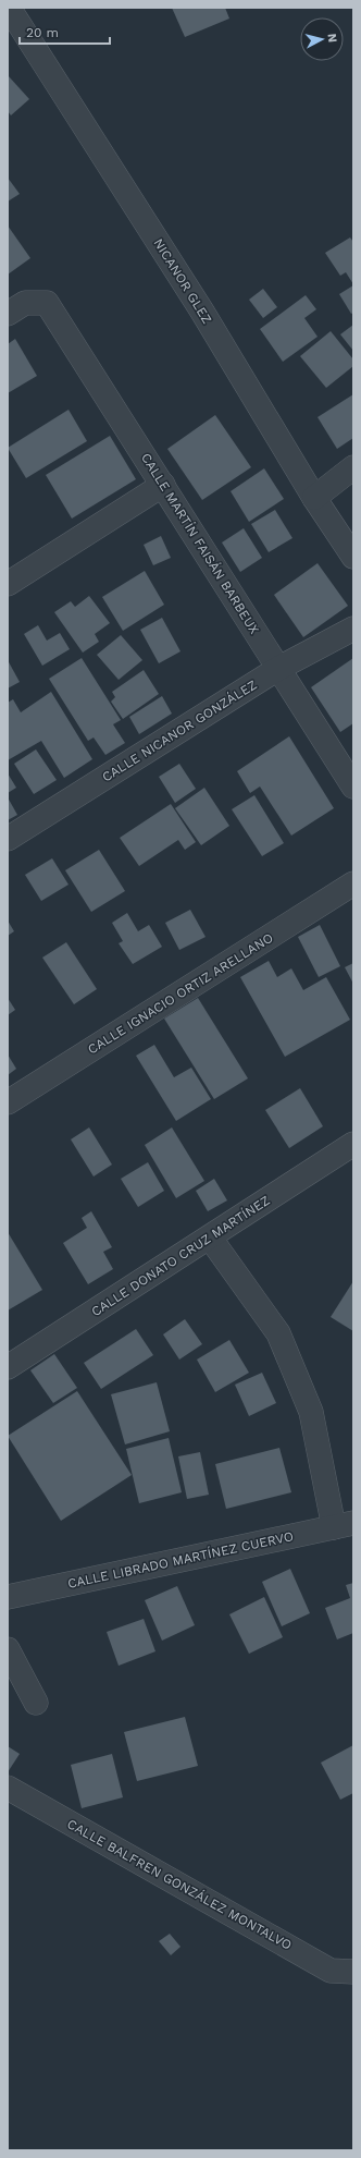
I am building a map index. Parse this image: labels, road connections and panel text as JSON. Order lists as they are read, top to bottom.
{
  "streets": {
    "street": [
      "NICANOR GLEZ",
      "CALLE MARTÍN FAISÁN BARBEUX",
      "CALLE NICANOR GONZÁLEZ",
      "CALLE IGNACIO ORTIZ ARELLANO",
      "CALLE DONATO CRUZ MARTÍNEZ",
      "CALLE LIBRADO MARTÍNEZ CUERVO",
      "CALLE BALFREN GONZÁLEZ MONTALVO"
    ]
  },
  "crossings": [
    ["CALLE MARTÍN FAISÁN BARBEUX", "CALLE NICANOR GONZÁLEZ"]
  ],
  "scale_bar": "20 m",
  "north": "right"
}
